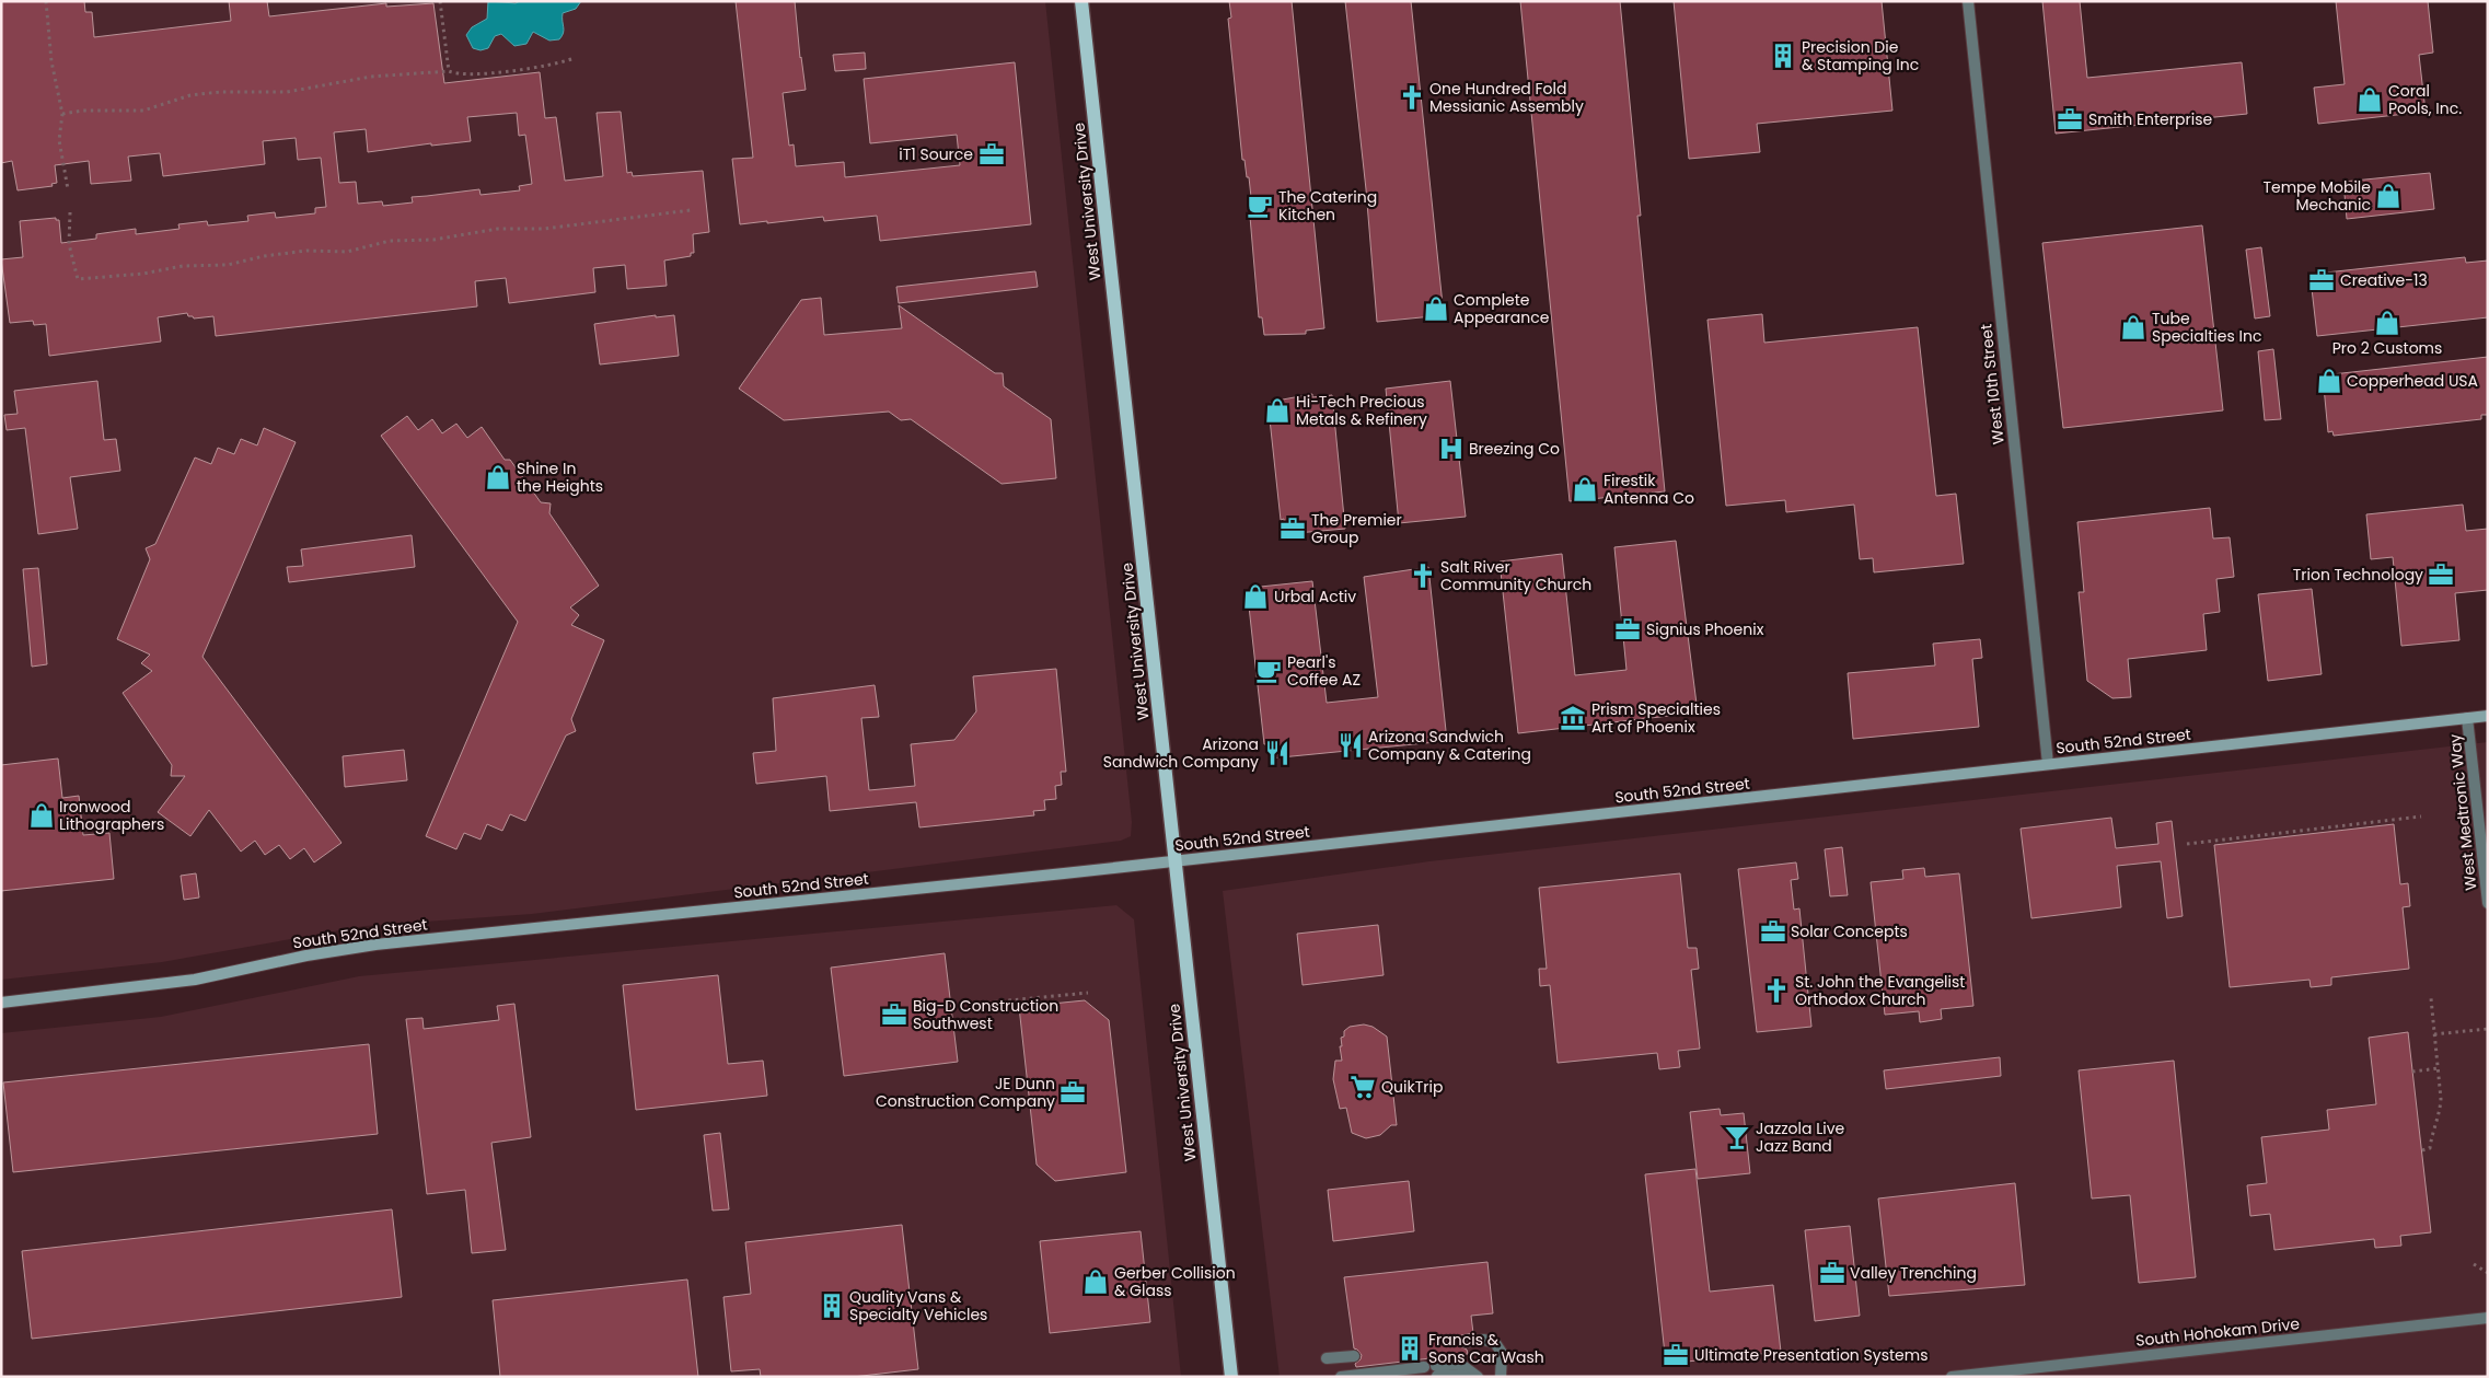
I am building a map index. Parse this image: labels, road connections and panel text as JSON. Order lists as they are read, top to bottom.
{
  "streets": {
    "main road": ["West University Drive", "South 52nd Street"],
    "street": ["West 10th Street", "West Medtronic Way", "South Hohokam Drive"]
  },
  "crossings": [
    ["West University Drive", "South 52nd Street"],
    ["West 10th Street", "South 52nd Street"],
    ["South 52nd Street", "West Medtronic Way"]
  ],
  "places": {
    "building": ["Precision Die & Stamping Inc", "Quality Vans & Specialty Vehicles", "Francis & Sons Car Wash"],
    "church": ["One Hundred Fold Messianic Assembly", "Salt River Community Church", "St. John the Evangelist Orthodox Church"],
    "shop": [
      "Coral Pools, Inc.",
      "Tempe Mobile Mechanic",
      "Complete Appearance",
      "Pro 2 Customs",
      "Tube Specialties Inc",
      "Copperhead USA",
      "Hi-Tech Precious Metals & Refinery",
      "Shine In the Heights",
      "Firestik Antenna Co",
      "Urbal Activ",
      "Ironwood Lithographers",
      "Gerber Collision & Glass"
    ],
    "office": [
      "Smith Enterprise",
      "iT1 Source",
      "Creative-13",
      "The Premier Group",
      "Trion Technology",
      "Signius Phoenix",
      "Solar Concepts",
      "Big-D Construction Southwest",
      "JE Dunn Construction Company",
      "Valley Trenching",
      "Ultimate Presentation Systems"
    ],
    "cafe": ["The Catering Kitchen", "Pearl's Coffee AZ"],
    "hospital": ["Breezing Co"],
    "museum": ["Prism Specialties Art of Phoenix"],
    "restaurant": ["Arizona Sandwich Company & Catering", "Arizona Sandwich Company"],
    "supermarket": ["QuikTrip"],
    "bar": ["Jazzola Live Jazz Band"]
  }
}
